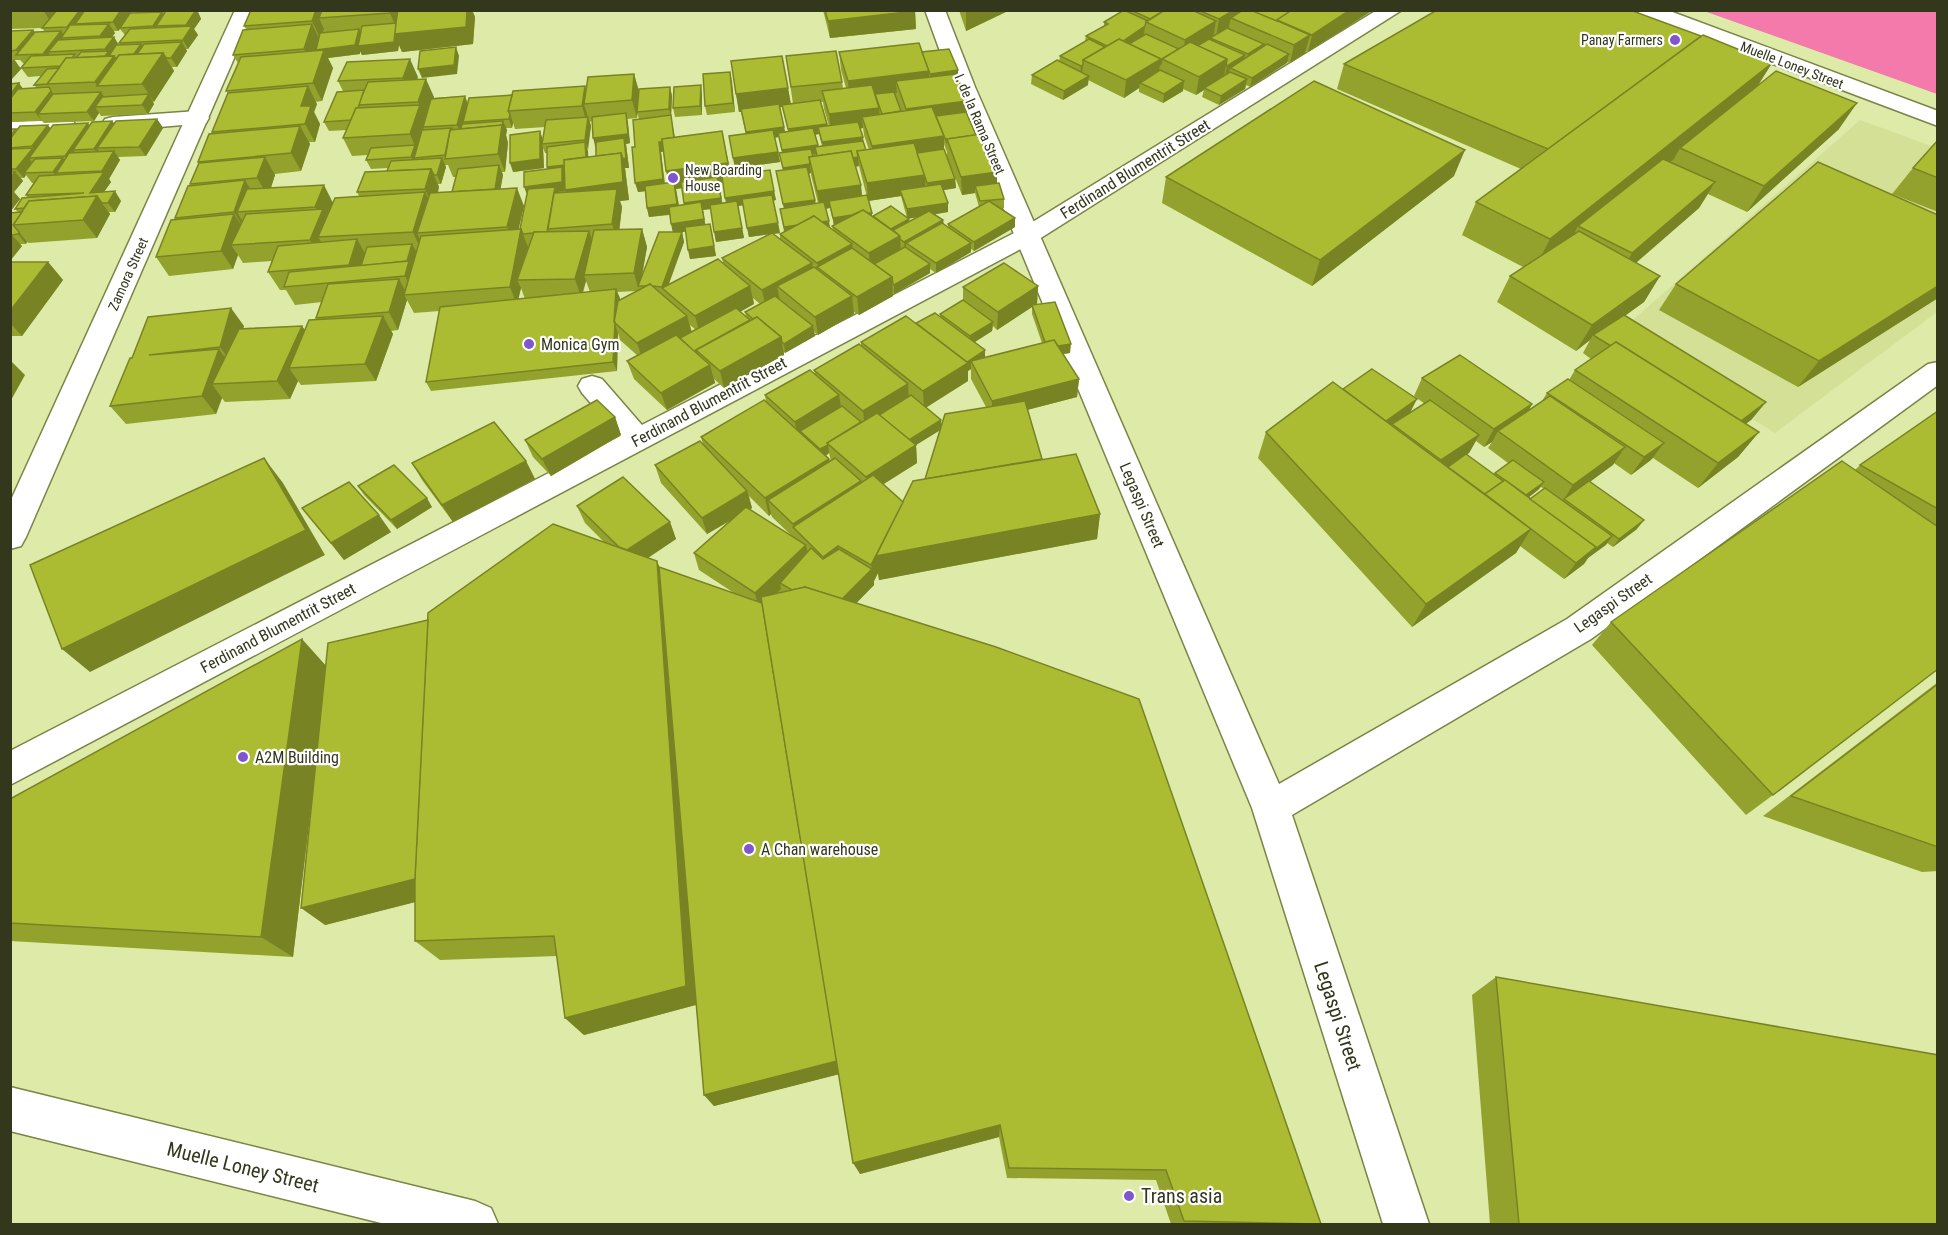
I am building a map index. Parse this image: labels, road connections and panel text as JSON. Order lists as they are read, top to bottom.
{
  "streets": {
    "street": [
      "Muelle Loney Street",
      "I. de la Rama Street",
      "Ferdinand Blumentrit Street",
      "Zamora Street",
      "Legaspi Street"
    ]
  },
  "crossings": [
    ["I. de la Rama Street", "Ferdinand Blumentrit Street"],
    ["I. de la Rama Street", "Legaspi Street"],
    ["Ferdinand Blumentrit Street", "Legaspi Street"]
  ],
  "places": [
    "Panay Farmers",
    "New Boarding House",
    "Monica Gym",
    "A2M Building",
    "A Chan warehouse",
    "Trans asia"
  ]
}
